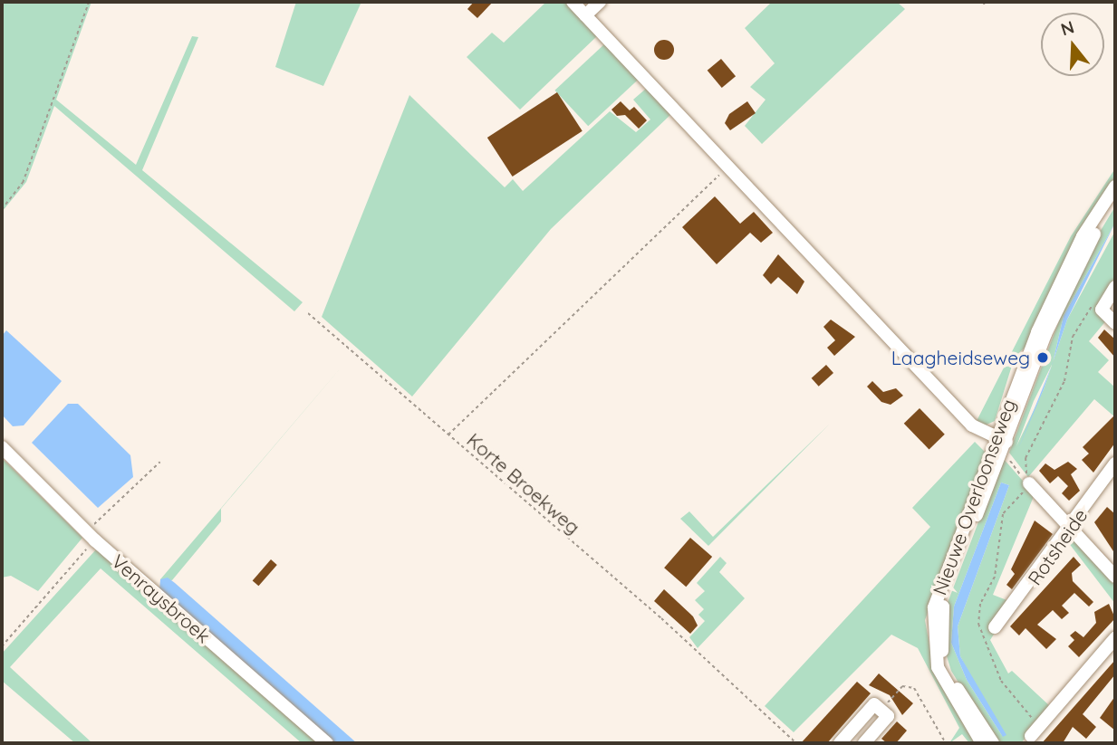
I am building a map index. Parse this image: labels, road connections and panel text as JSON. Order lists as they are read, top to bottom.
{
  "streets": {
    "street": ["Nieuwe Overloonseweg", "Rotsheide", "Venraysbroek"],
    "path": ["Korte Broekweg"]
  },
  "places": ["Laagheidseweg"],
  "north": "top"
}
